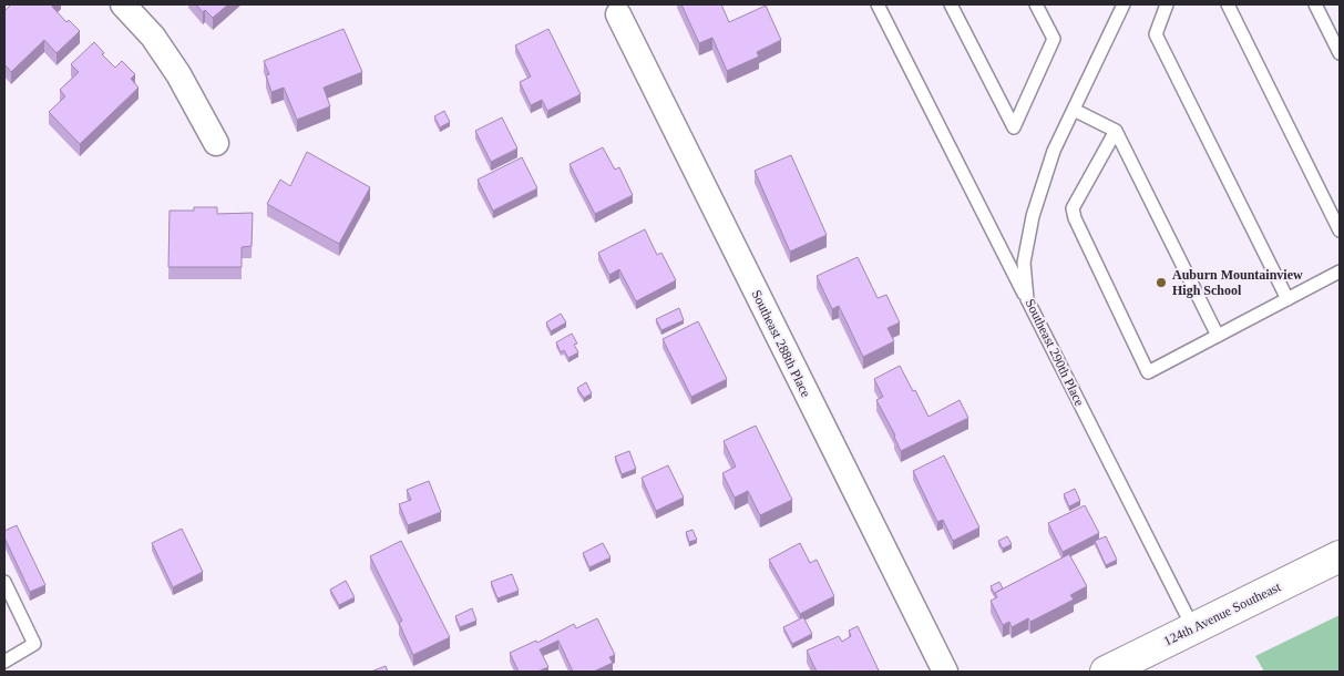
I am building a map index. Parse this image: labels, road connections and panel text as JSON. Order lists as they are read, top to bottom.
{
  "streets": {
    "street": ["Southeast 288th Place", "124th Avenue Southeast"],
    "lane": ["Southeast 290th Place"]
  },
  "crossings": [
    ["Southeast 290th Place", "124th Avenue Southeast"]
  ],
  "places": ["Auburn Mountainview High School"]
}
